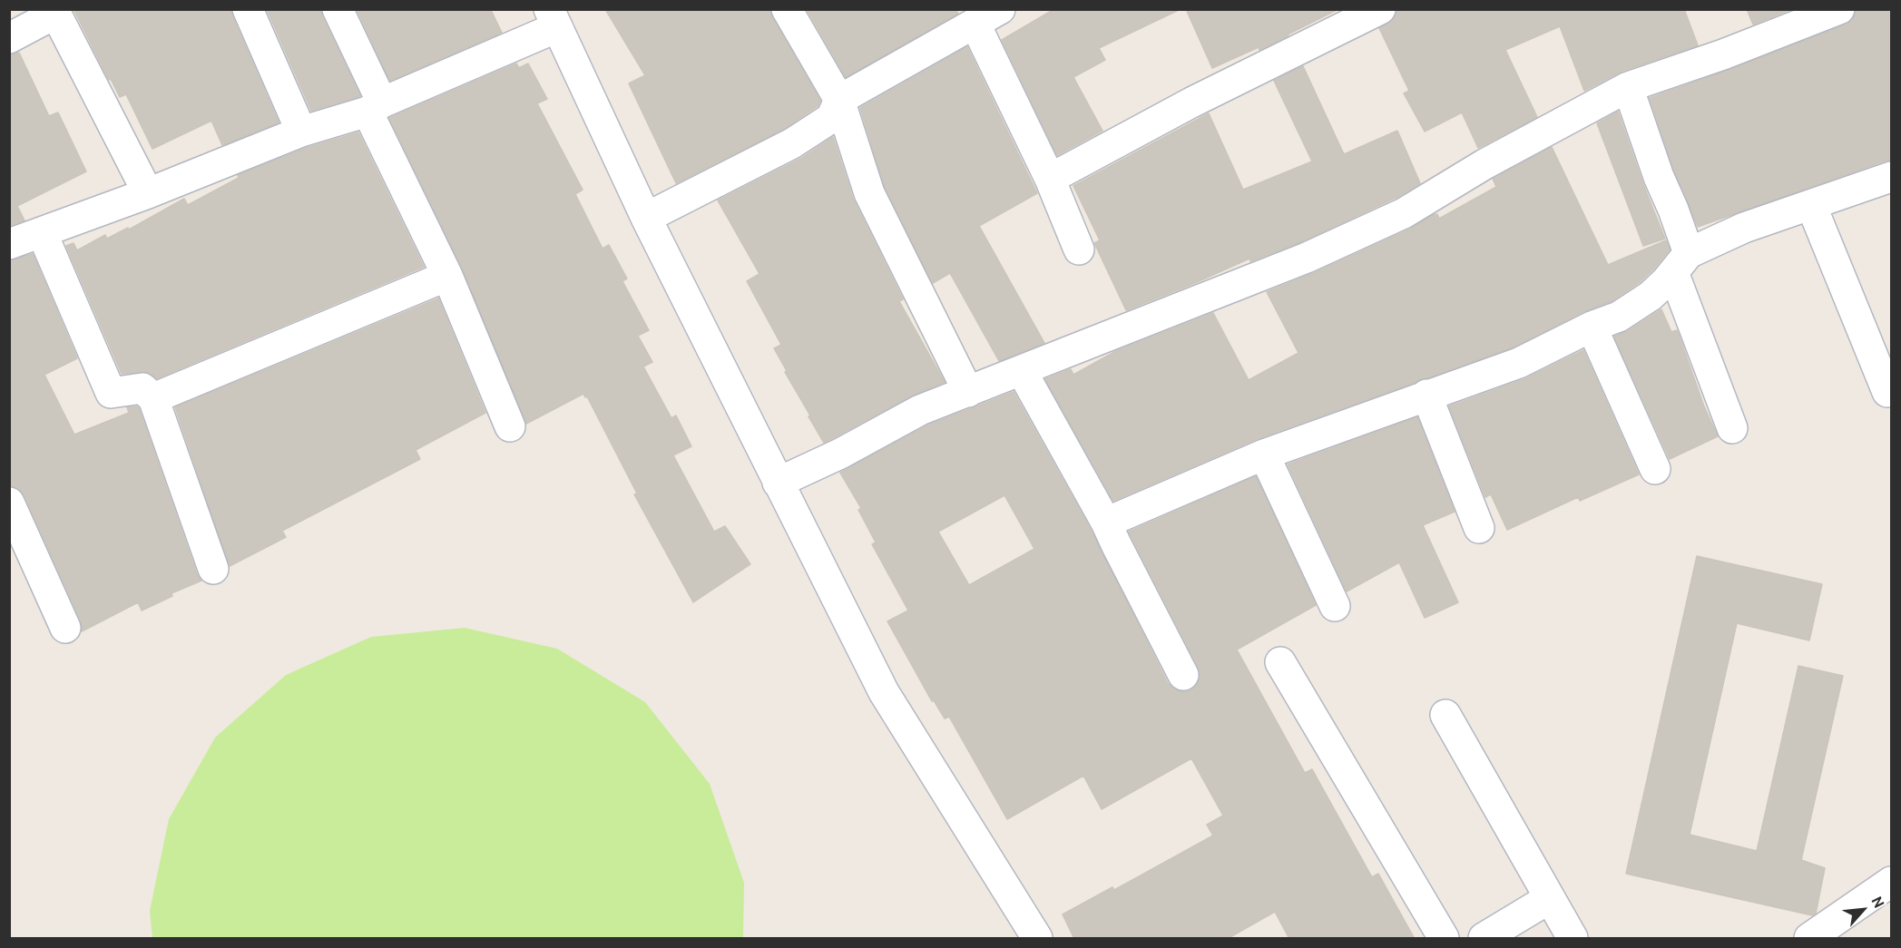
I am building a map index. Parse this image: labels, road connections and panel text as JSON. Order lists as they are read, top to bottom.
{
  "north": "top right"
}
